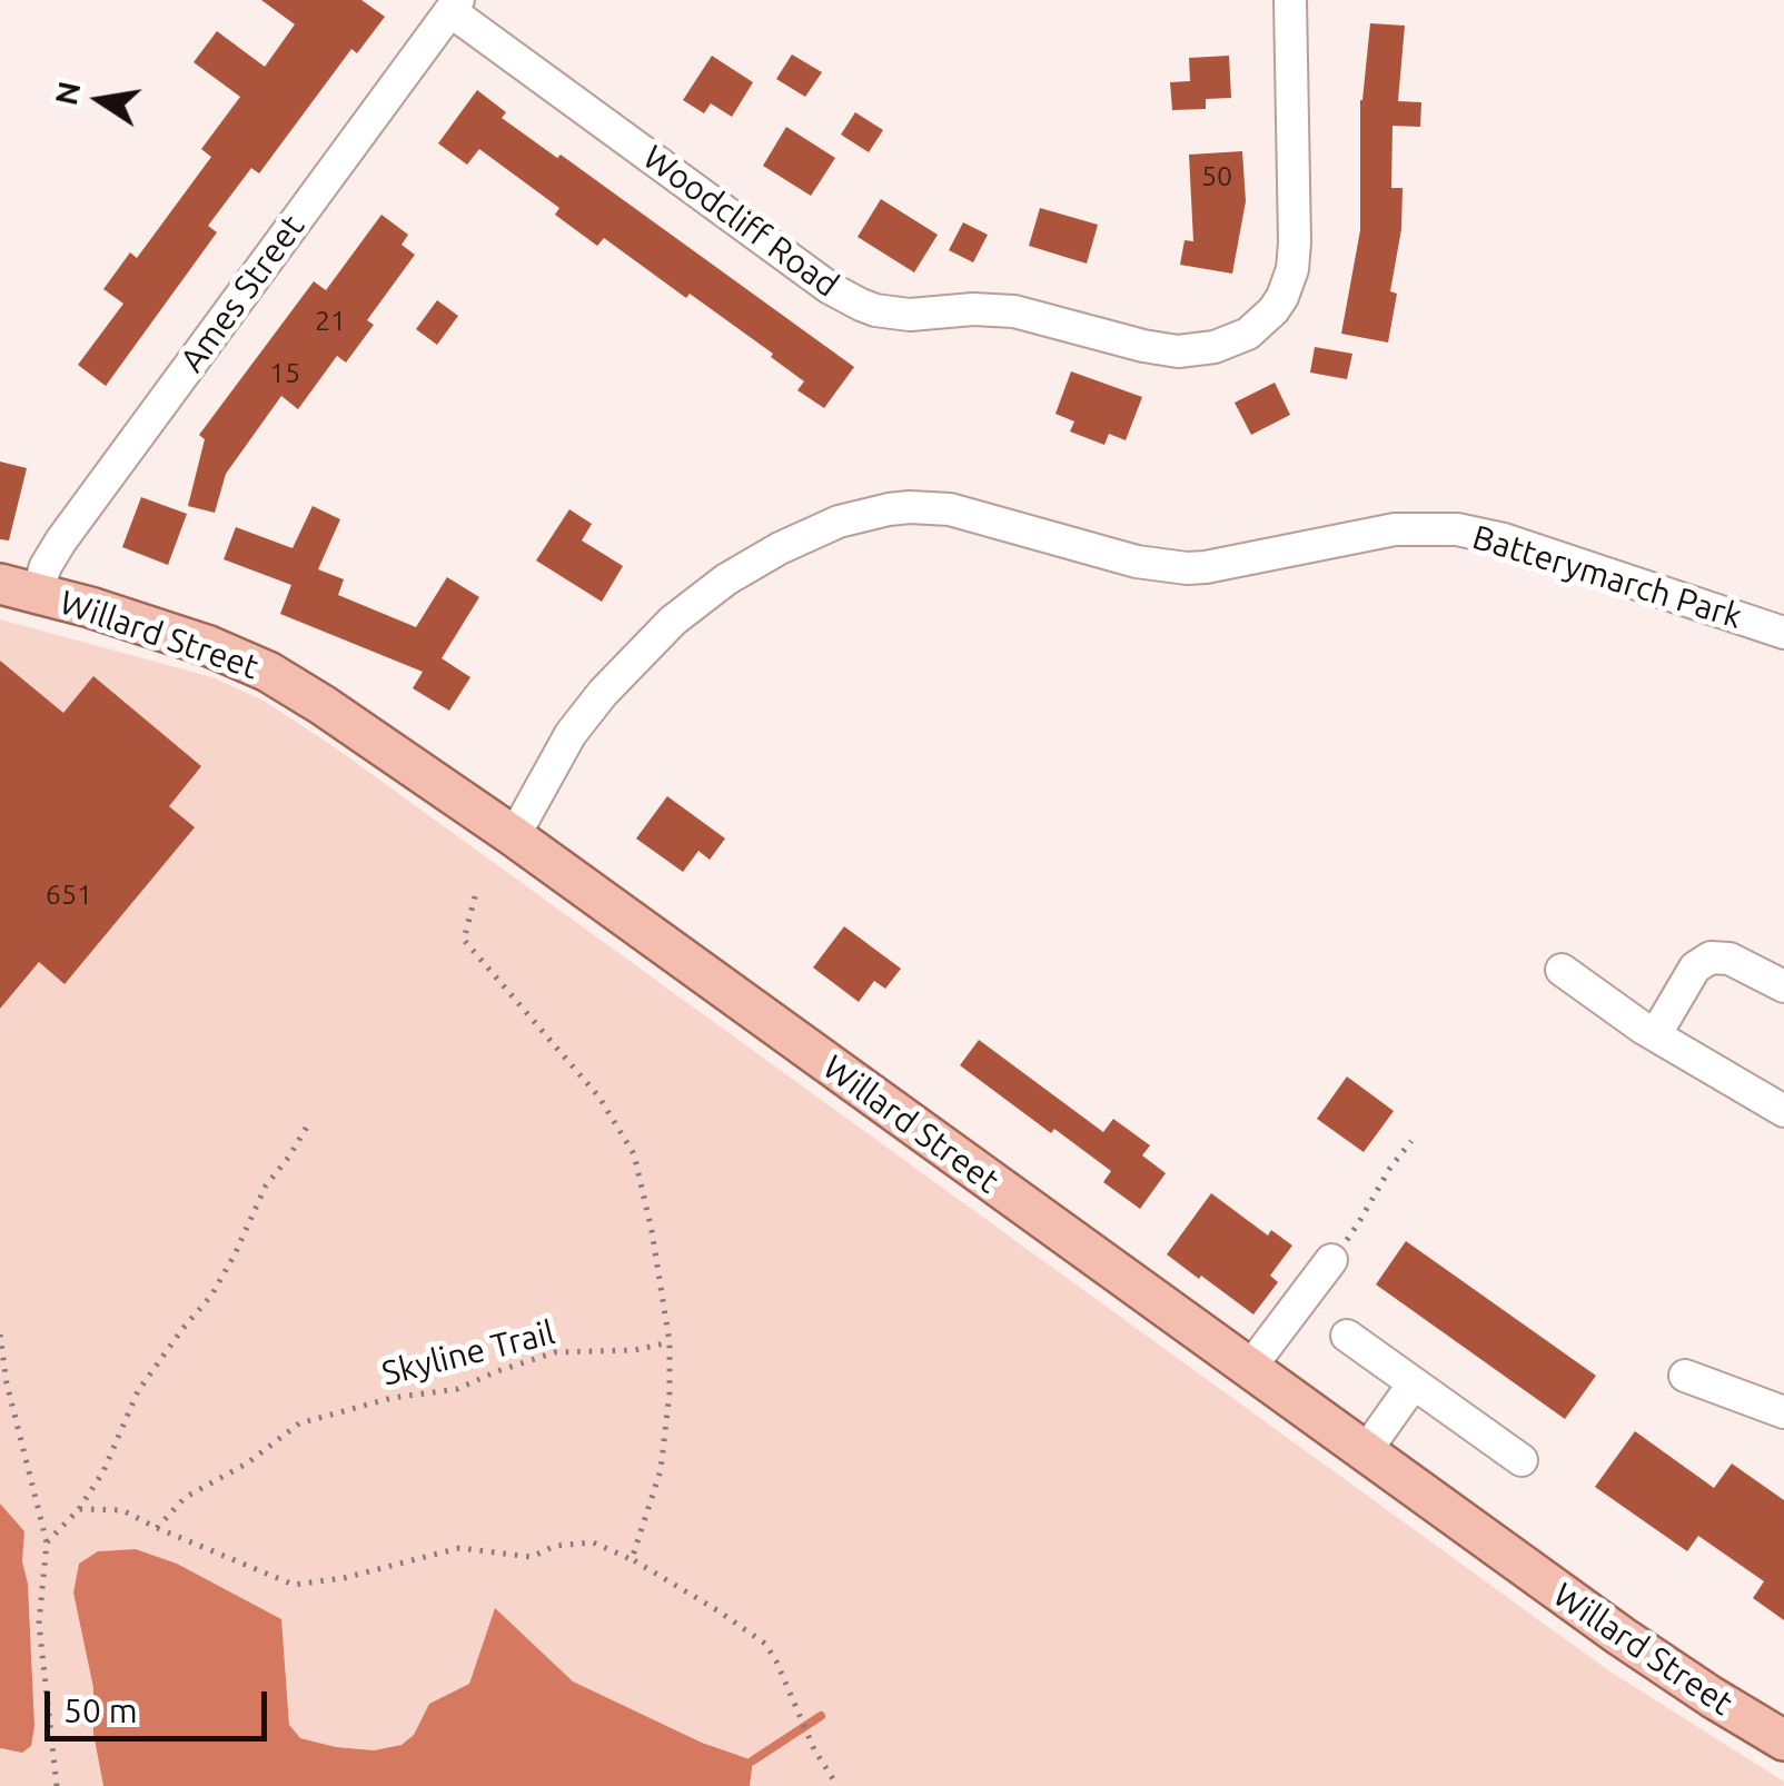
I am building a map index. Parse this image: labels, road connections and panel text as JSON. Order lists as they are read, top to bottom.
{
  "streets": {
    "main road": ["Willard Street"],
    "street": ["Woodcliff Road", "Ames Street", "Batterymarch Park"],
    "path": ["Skyline Trail"]
  },
  "crossings": [
    ["Woodcliff Road", "Ames Street"],
    ["Ames Street", "Willard Street"],
    ["Batterymarch Park", "Willard Street"]
  ],
  "house_numbers": [
    "50",
    "21",
    "15",
    "651"
  ],
  "scale_bar": "50 m",
  "north": "left"
}
